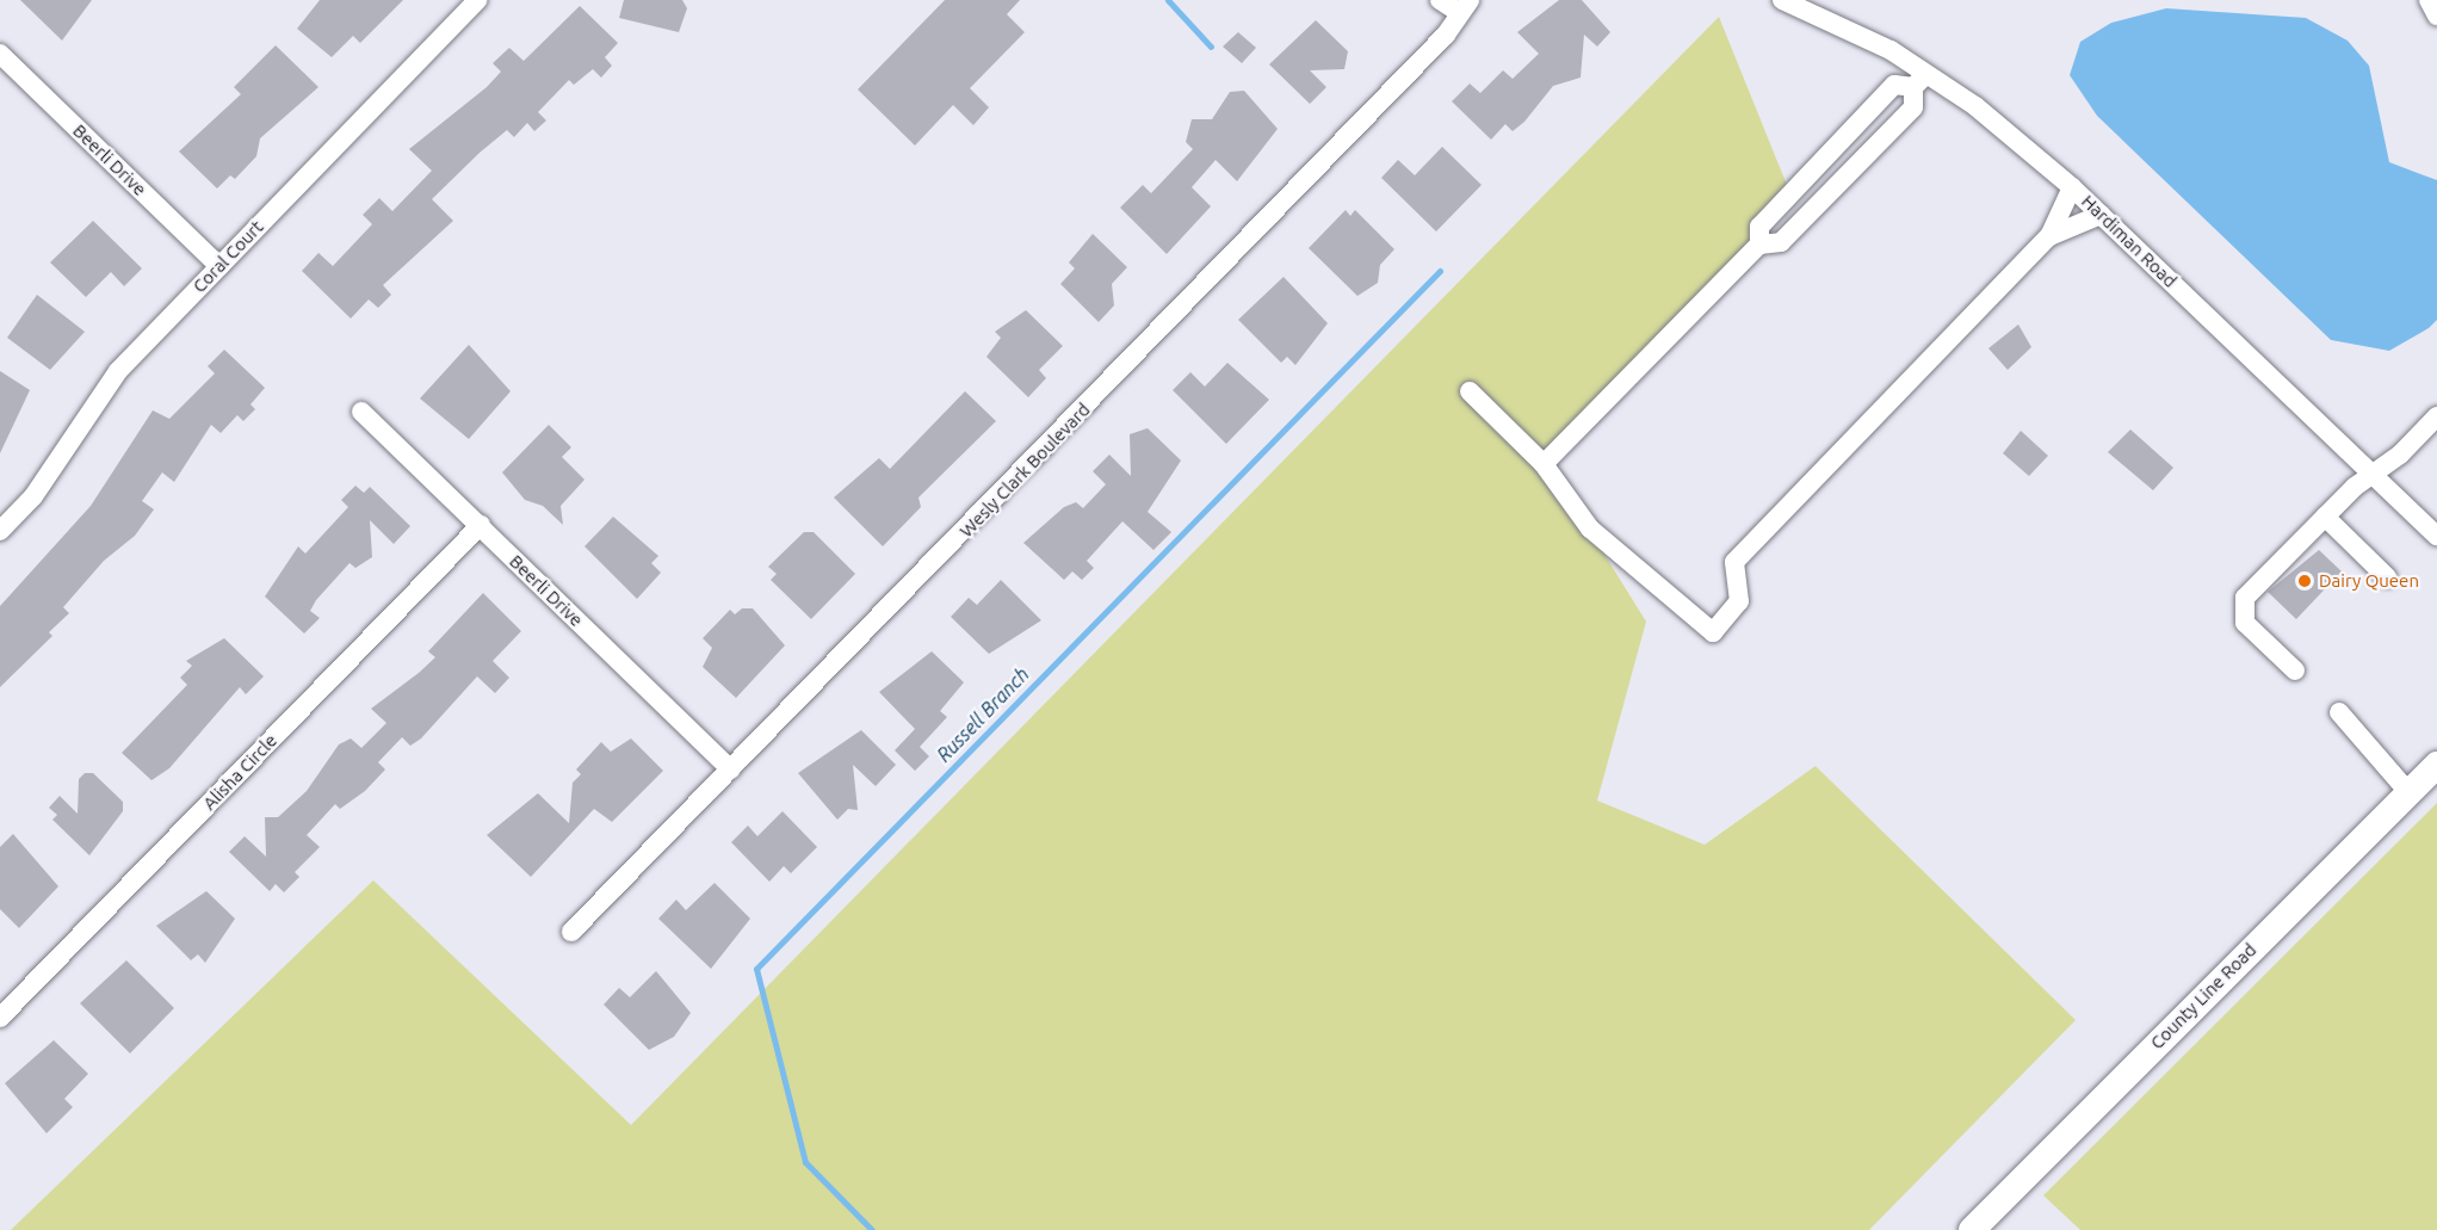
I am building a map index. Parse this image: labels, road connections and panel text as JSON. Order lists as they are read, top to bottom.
{
  "streets": {
    "main road": ["County Line Road"],
    "street": [
      "Beerli Drive",
      "Hardiman Road",
      "Coral Court",
      "Wesly Clark Boulevard",
      "Alisha Circle"
    ]
  },
  "crossings": [
    ["Beerli Drive", "Coral Court"],
    ["Beerli Drive", "Wesly Clark Boulevard"],
    ["Beerli Drive", "Alisha Circle"]
  ],
  "water": ["Russell Branch"],
  "places": ["Dairy Queen"]
}
